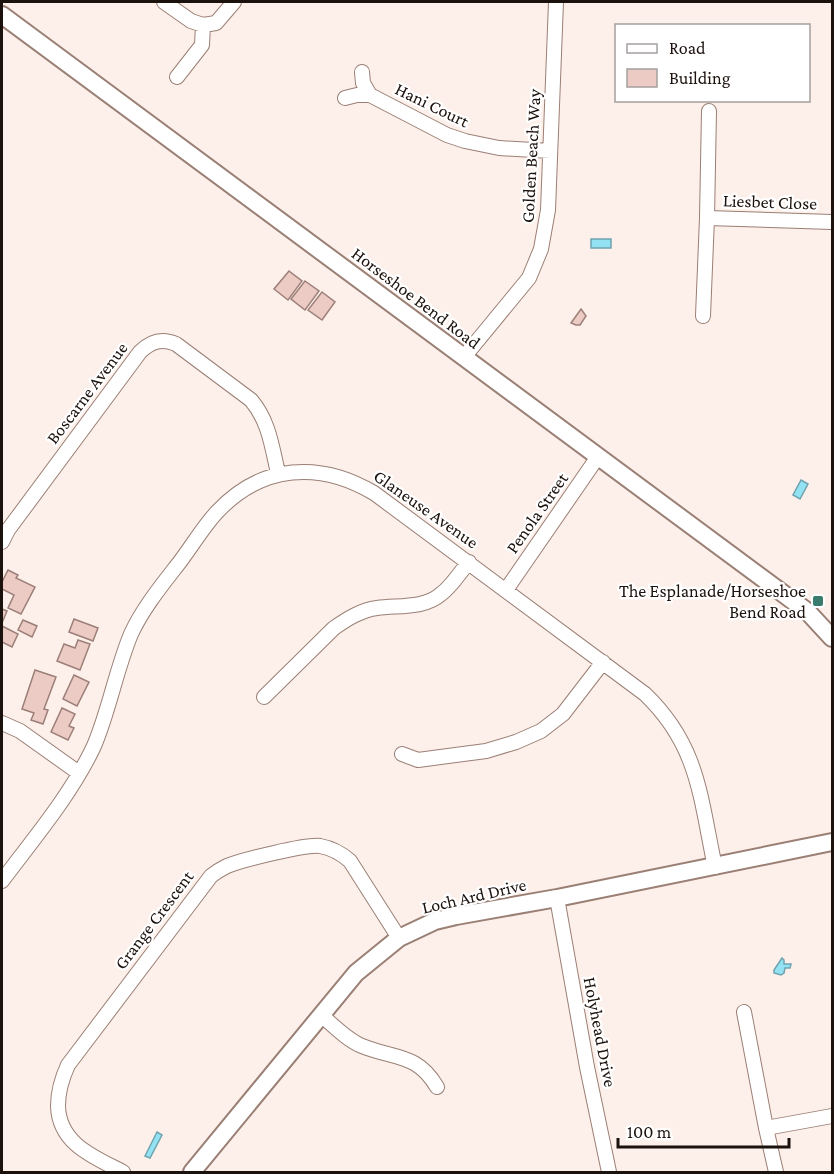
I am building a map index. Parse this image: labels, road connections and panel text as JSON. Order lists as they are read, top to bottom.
{
  "streets": {
    "street": [
      "Hani Court",
      "Golden Beach Way",
      "Liesbet Close",
      "Horseshoe Bend Road",
      "Boscarne Avenue",
      "Glaneuse Avenue",
      "Penola Street",
      "Loch Ard Drive",
      "Grange Crescent",
      "Holyhead Drive"
    ]
  },
  "crossings": [
    ["Hani Court", "Golden Beach Way"],
    ["Golden Beach Way", "Horseshoe Bend Road"],
    ["Horseshoe Bend Road", "Penola Street"],
    ["Boscarne Avenue", "Glaneuse Avenue"],
    ["Glaneuse Avenue", "Penola Street"],
    ["Glaneuse Avenue", "Loch Ard Drive"],
    ["Loch Ard Drive", "Grange Crescent"],
    ["Loch Ard Drive", "Holyhead Drive"]
  ],
  "places": {
    "transit": ["The Esplanade/Horseshoe Bend Road"]
  },
  "legend": ["Road", "Building"],
  "scale_bar": "100 m"
}
